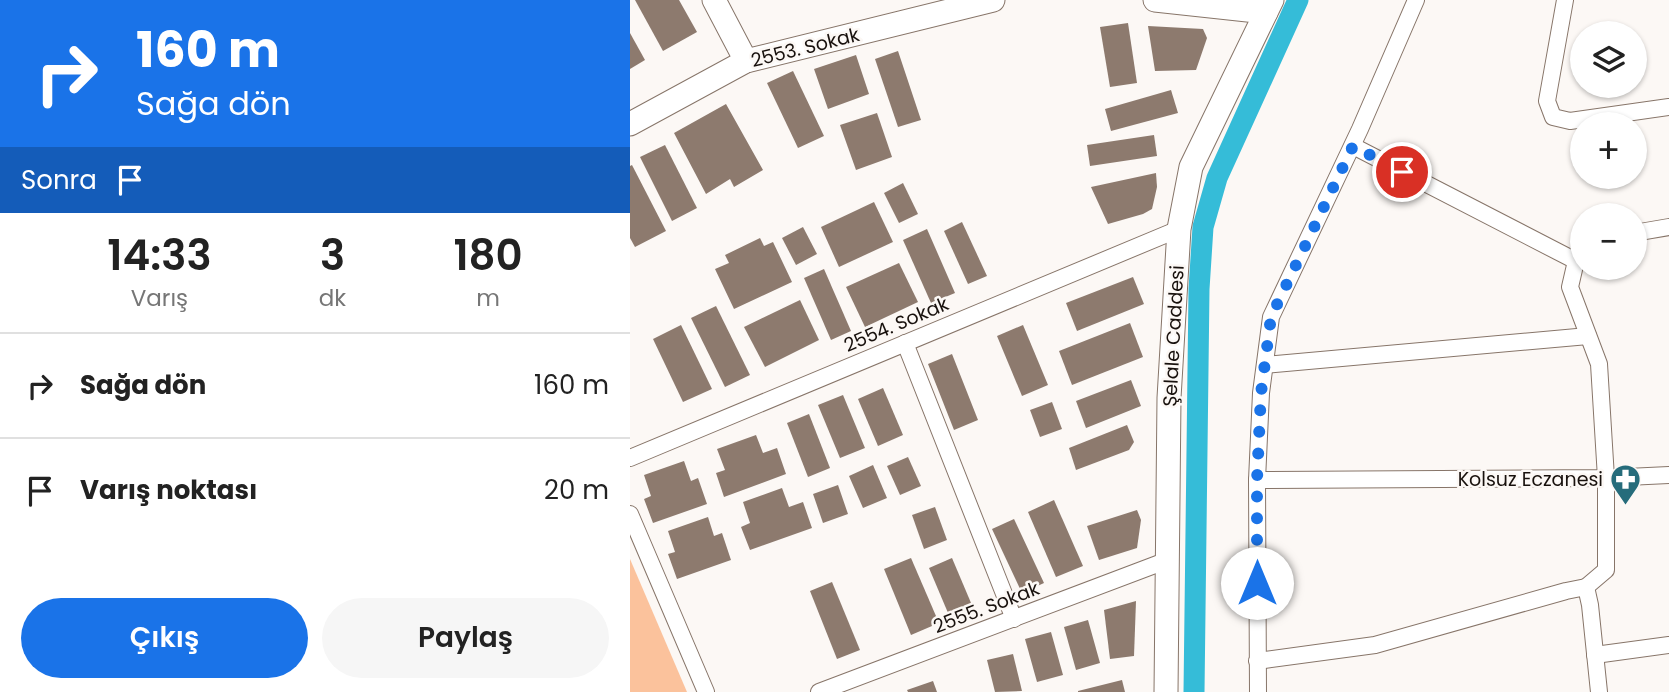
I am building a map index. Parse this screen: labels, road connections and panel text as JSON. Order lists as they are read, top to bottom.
{
  "streets": {
    "street": [
      "2553. Sokak",
      "2554. Sokak",
      "Şelale Caddesi",
      "2555. Sokak"
    ]
  },
  "crossings": [
    ["2554. Sokak", "Şelale Caddesi"],
    ["Şelale Caddesi", "2555. Sokak"]
  ],
  "places": {
    "pharmacy": ["Kolsuz Eczanesi"]
  },
  "page": {
    "turn": ["160 m", "Sağa dön"],
    "map_buttons": ["+", "−"],
    "then": "Sonra",
    "eta": [
      "14:33",
      "Varış",
      "3",
      "dk",
      "180",
      "m"
    ],
    "list": [
      {
        "name": "Sağa dön",
        "value": "160 m"
      },
      {
        "name": "Varış noktası",
        "value": "20 m"
      }
    ],
    "buttons": ["Çıkış", "Paylaş"]
  }
}
